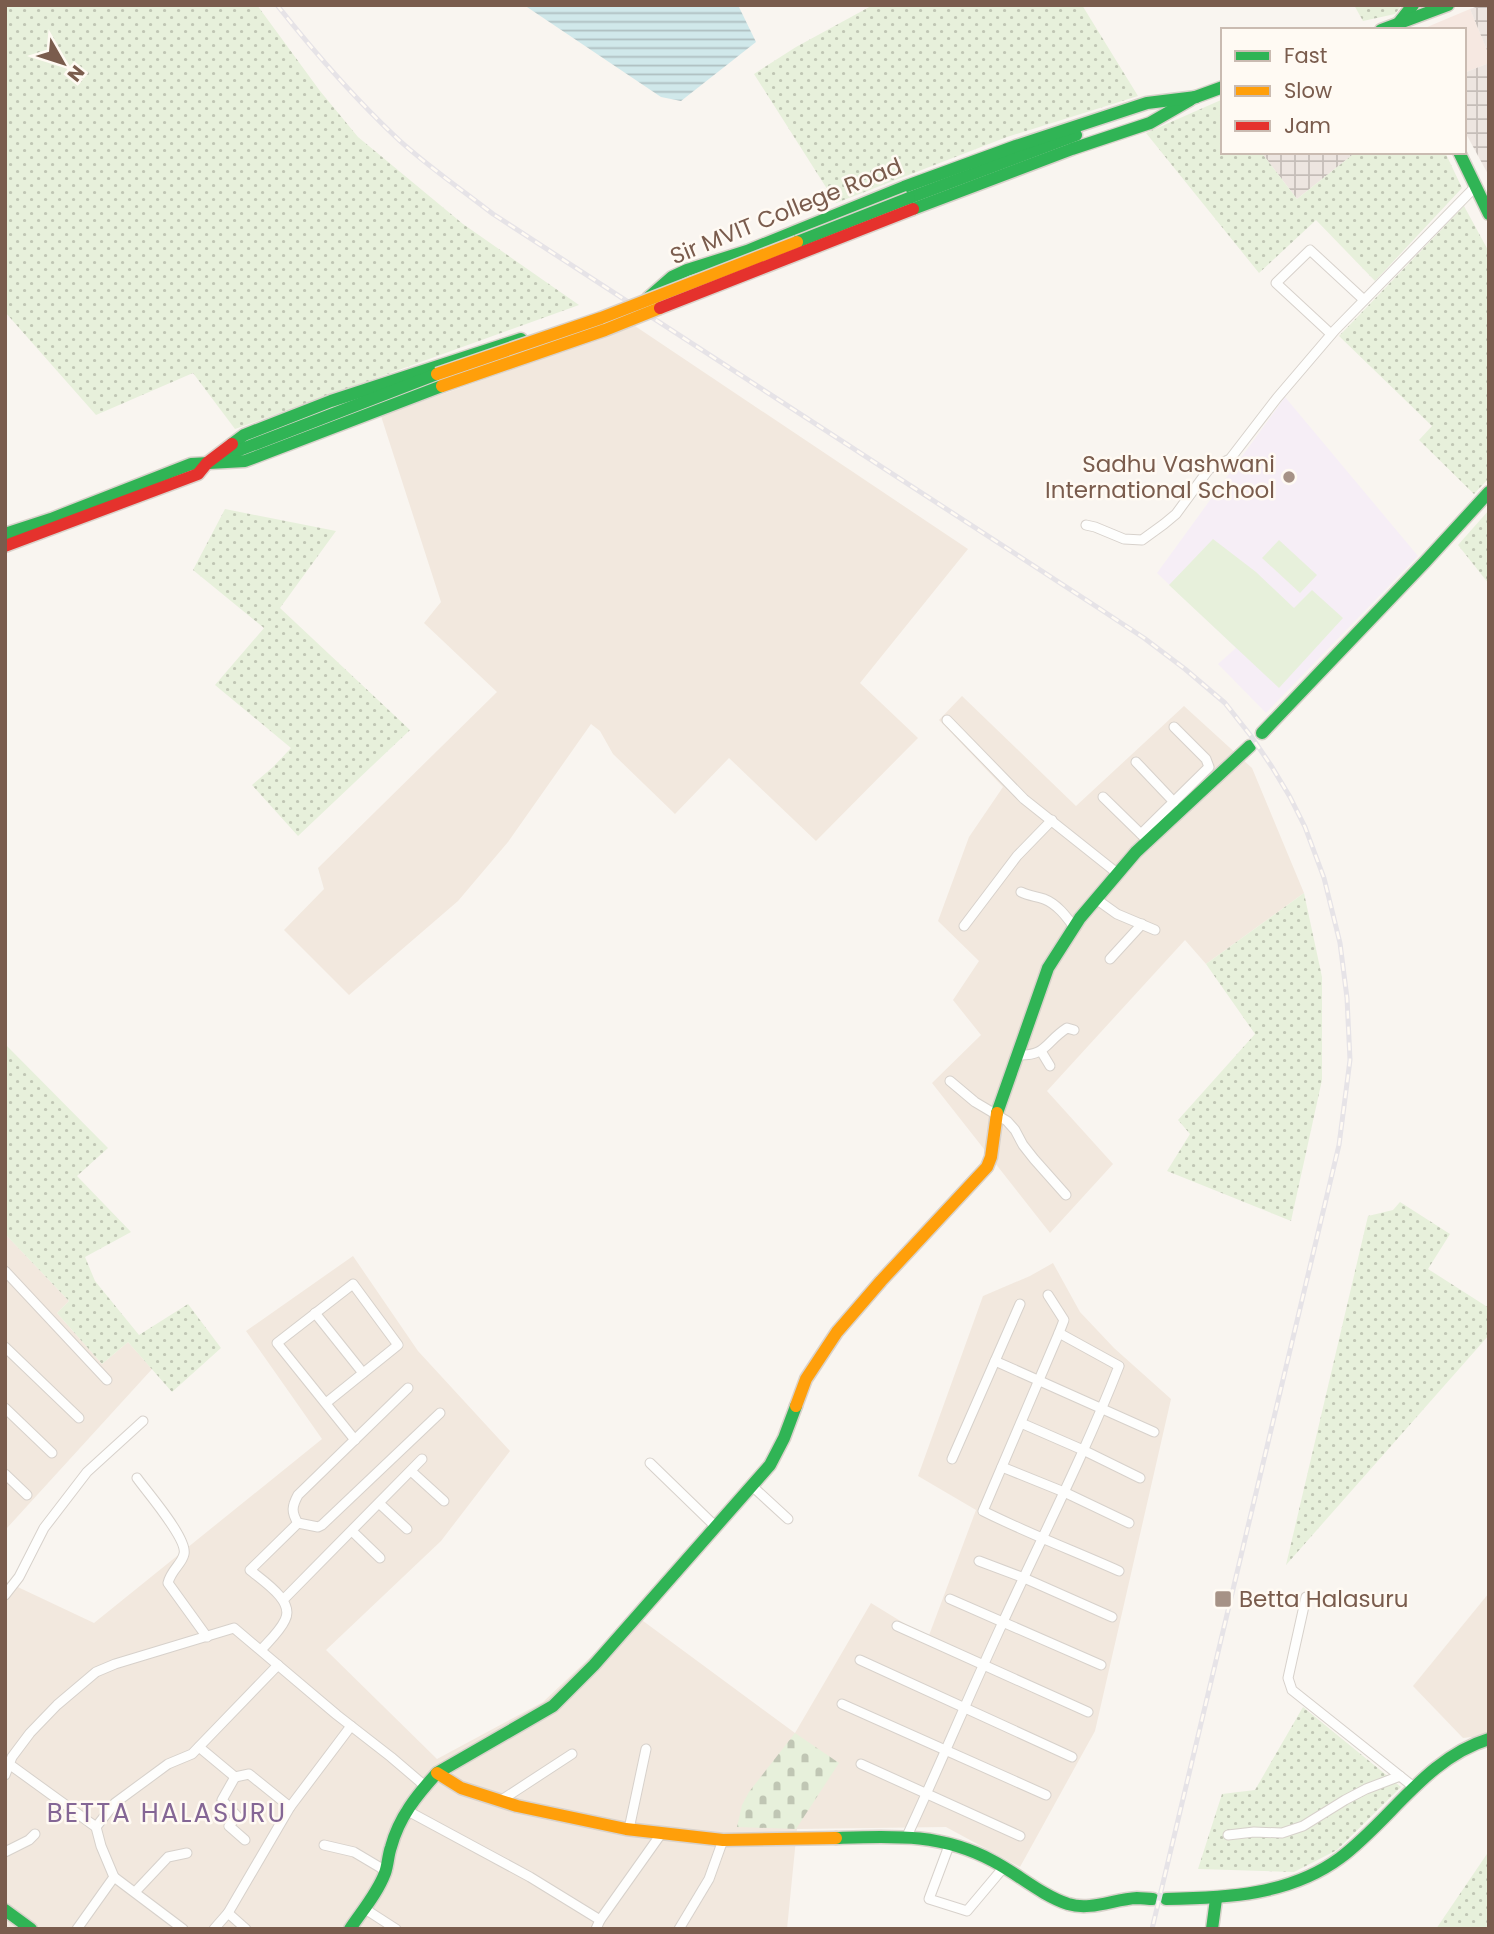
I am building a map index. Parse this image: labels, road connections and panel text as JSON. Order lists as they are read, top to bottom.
{
  "streets": {
    "street": ["Sir MVIT College Road"]
  },
  "districts": ["BETTA HALASURU"],
  "places": {
    "other": ["Sadhu Vashwani International School"],
    "transit": ["Betta Halasuru"]
  },
  "legend": ["Fast", "Slow", "Jam"],
  "north": "bottom right"
}
